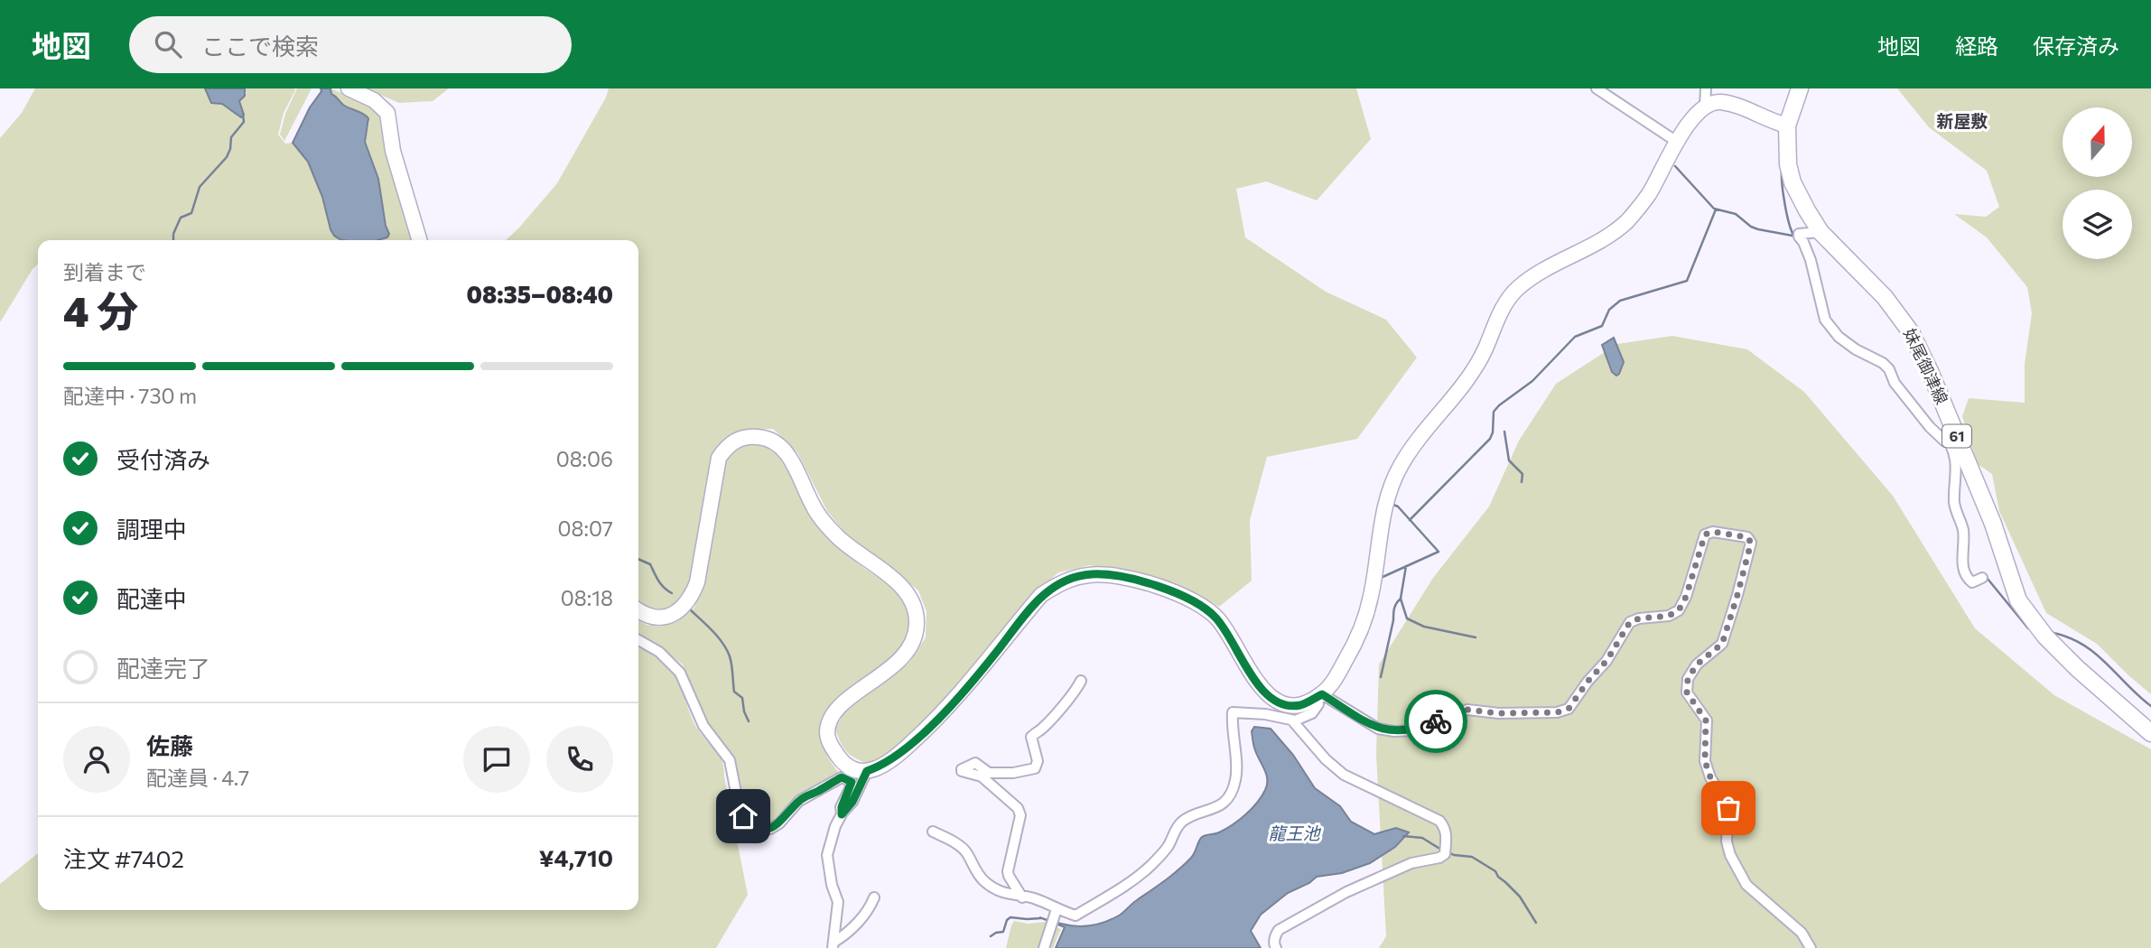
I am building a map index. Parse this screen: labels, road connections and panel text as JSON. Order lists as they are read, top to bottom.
{
  "streets": {
    "main road": ["妹尾御津線", "61"]
  },
  "districts": ["新屋敷"],
  "water": ["龍王池"],
  "north": "top",
  "page": {
    "header": "地図",
    "search": "ここで検索",
    "nav": ["地図", "経路", "保存済み"],
    "heading": ["4 分", "到着まで", "08:35–08:40"],
    "panel": [
      "佐藤",
      "配達員 · 4.7",
      "注文 #7402",
      "¥4,710"
    ],
    "bar": "配達中 · 730 m",
    "list": [
      ["受付済み", "08:06"],
      ["調理中", "08:07"],
      ["配達中", "08:18"],
      "配達完了"
    ]
  }
}
